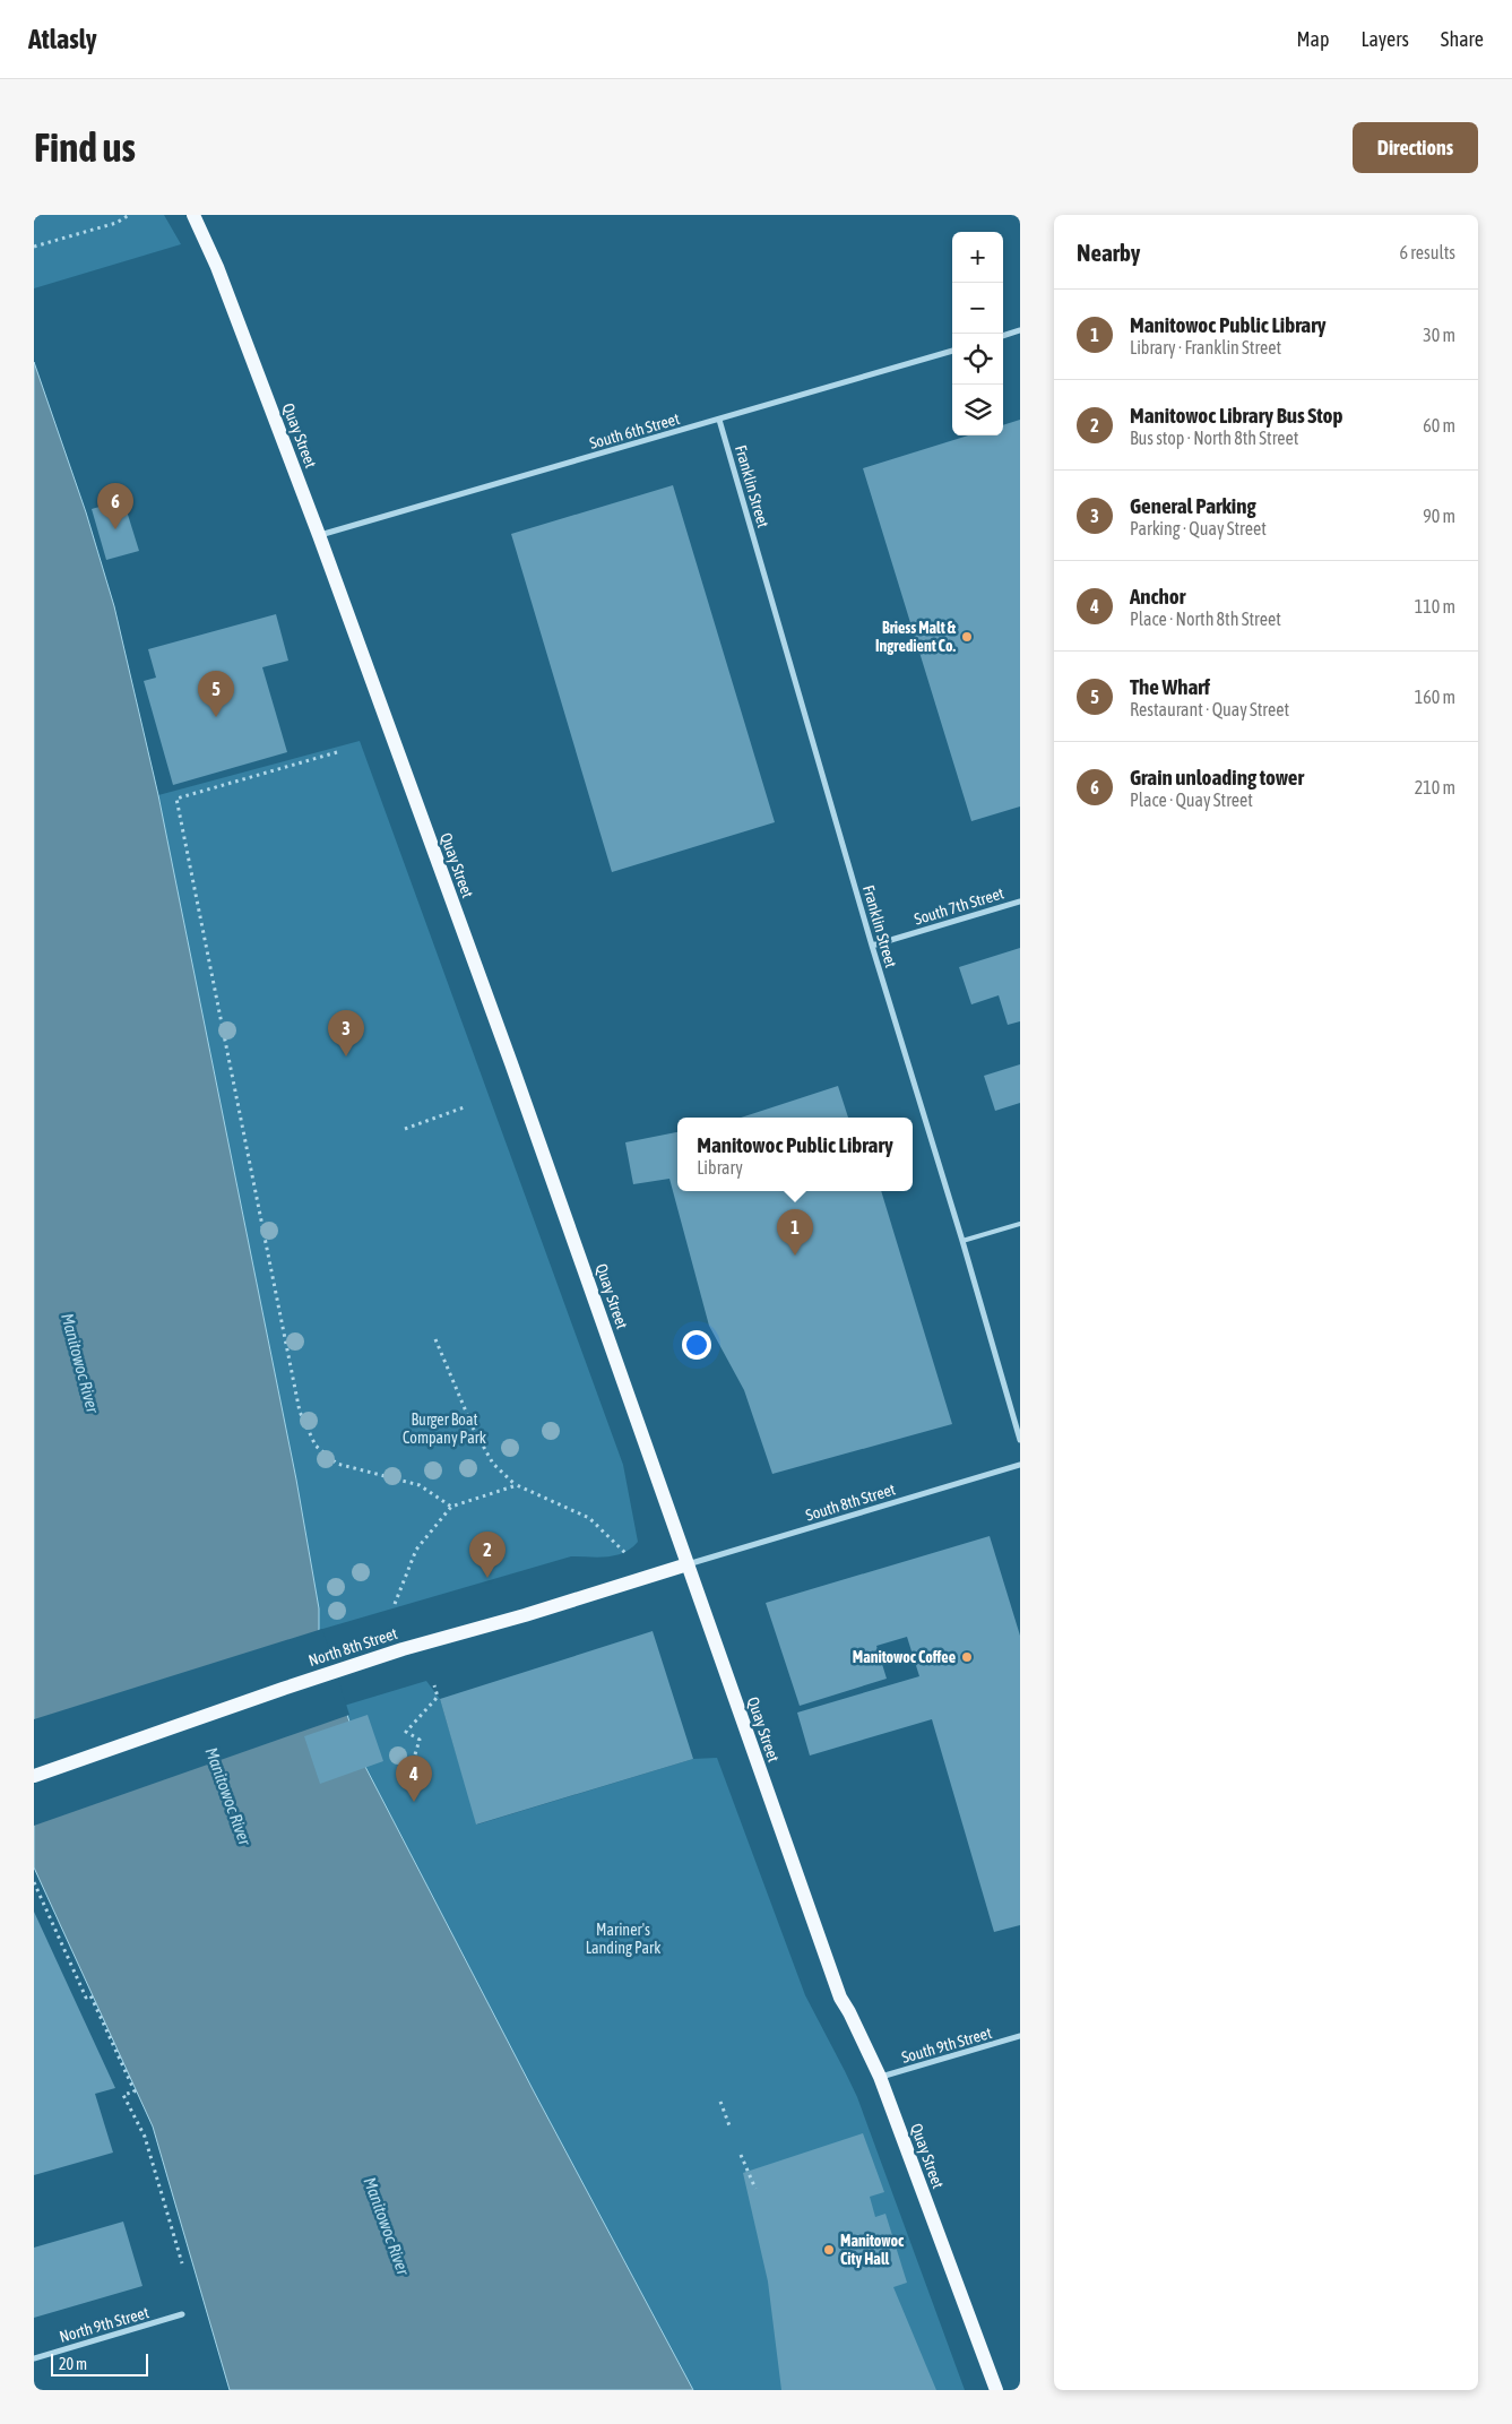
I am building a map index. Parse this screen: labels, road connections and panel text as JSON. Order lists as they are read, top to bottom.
{
  "streets": {
    "main road": ["Quay Street", "North 8th Street"],
    "street": [
      "South 6th Street",
      "Franklin Street",
      "South 7th Street",
      "South 8th Street",
      "South 9th Street",
      "North 9th Street"
    ]
  },
  "crossings": [
    ["South 6th Street", "Quay Street"],
    ["South 6th Street", "Franklin Street"],
    ["Quay Street", "South 8th Street"],
    ["Quay Street", "North 8th Street"],
    ["Quay Street", "South 9th Street"],
    ["Franklin Street", "South 7th Street"],
    ["South 8th Street", "North 8th Street"]
  ],
  "water": ["Manitowoc River"],
  "parks": ["Burger Boat Company Park", "Mariner's Landing Park"],
  "places": ["Briess Malt & Ingredient Co.", "Manitowoc Coffee", "Manitowoc City Hall"],
  "scale_bar": "20 m",
  "page": {
    "header": "Atlasly",
    "nav": ["Map", "Layers", "Share"],
    "buttons": "Directions",
    "title": "Find us",
    "heading": ["Nearby", "6 results"],
    "map_buttons": ["+", "−"],
    "list": [
      {
        "mark": "1",
        "name": "Manitowoc Public Library",
        "note": "Library · Franklin Street",
        "value": "30 m"
      },
      {
        "mark": "2",
        "name": "Manitowoc Library Bus Stop",
        "note": "Bus stop · North 8th Street",
        "value": "60 m"
      },
      {
        "mark": "3",
        "name": "General Parking",
        "note": "Parking · Quay Street",
        "value": "90 m"
      },
      {
        "mark": "4",
        "name": "Anchor",
        "note": "Place · North 8th Street",
        "value": "110 m"
      },
      {
        "mark": "5",
        "name": "The Wharf",
        "note": "Restaurant · Quay Street",
        "value": "160 m"
      },
      {
        "mark": "6",
        "name": "Grain unloading tower",
        "note": "Place · Quay Street",
        "value": "210 m"
      }
    ],
    "pins": [
      "6",
      "5",
      "3",
      "1",
      "2",
      "4"
    ],
    "popup": ["Manitowoc Public Library", "Library"],
    "scale": "20 m"
  }
}
